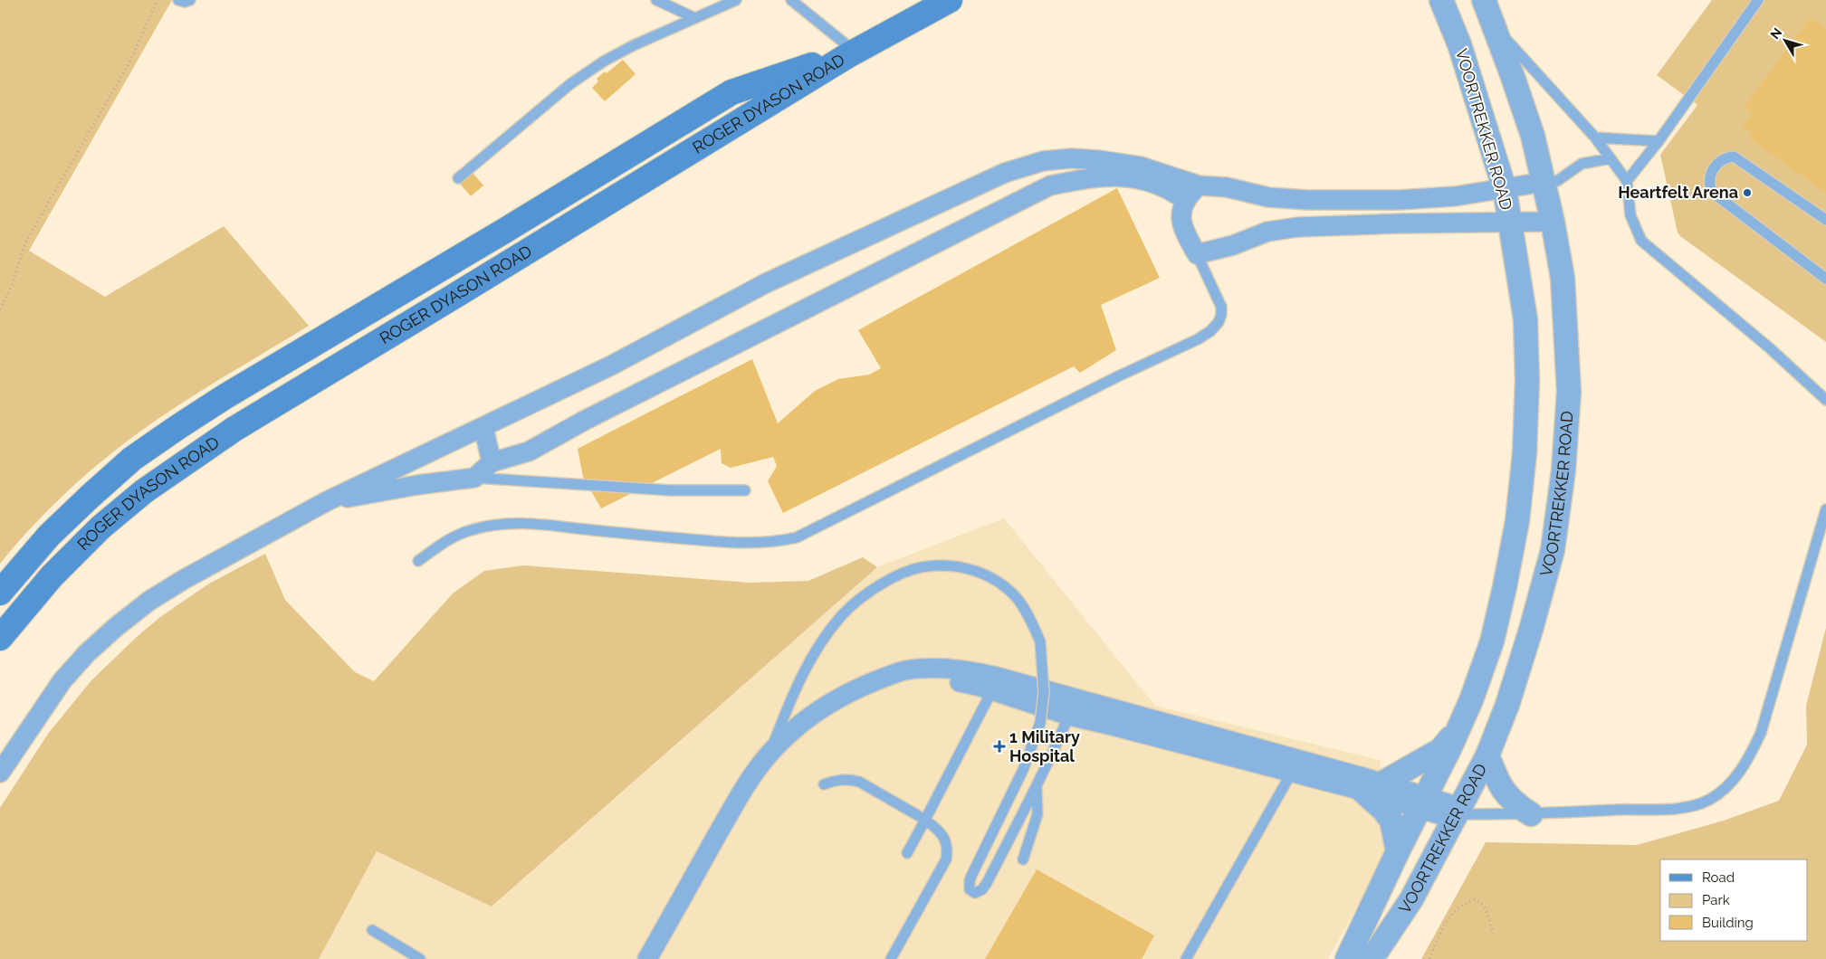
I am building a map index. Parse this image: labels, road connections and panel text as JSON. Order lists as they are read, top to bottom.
{
  "streets": {
    "main road": ["ROGER DYASON ROAD"],
    "street": ["VOORTREKKER ROAD"]
  },
  "places": {
    "other": ["Heartfelt Arena"],
    "health": ["1 Military Hospital"]
  },
  "legend": ["Road", "Park", "Building"],
  "north": "top left"
}
